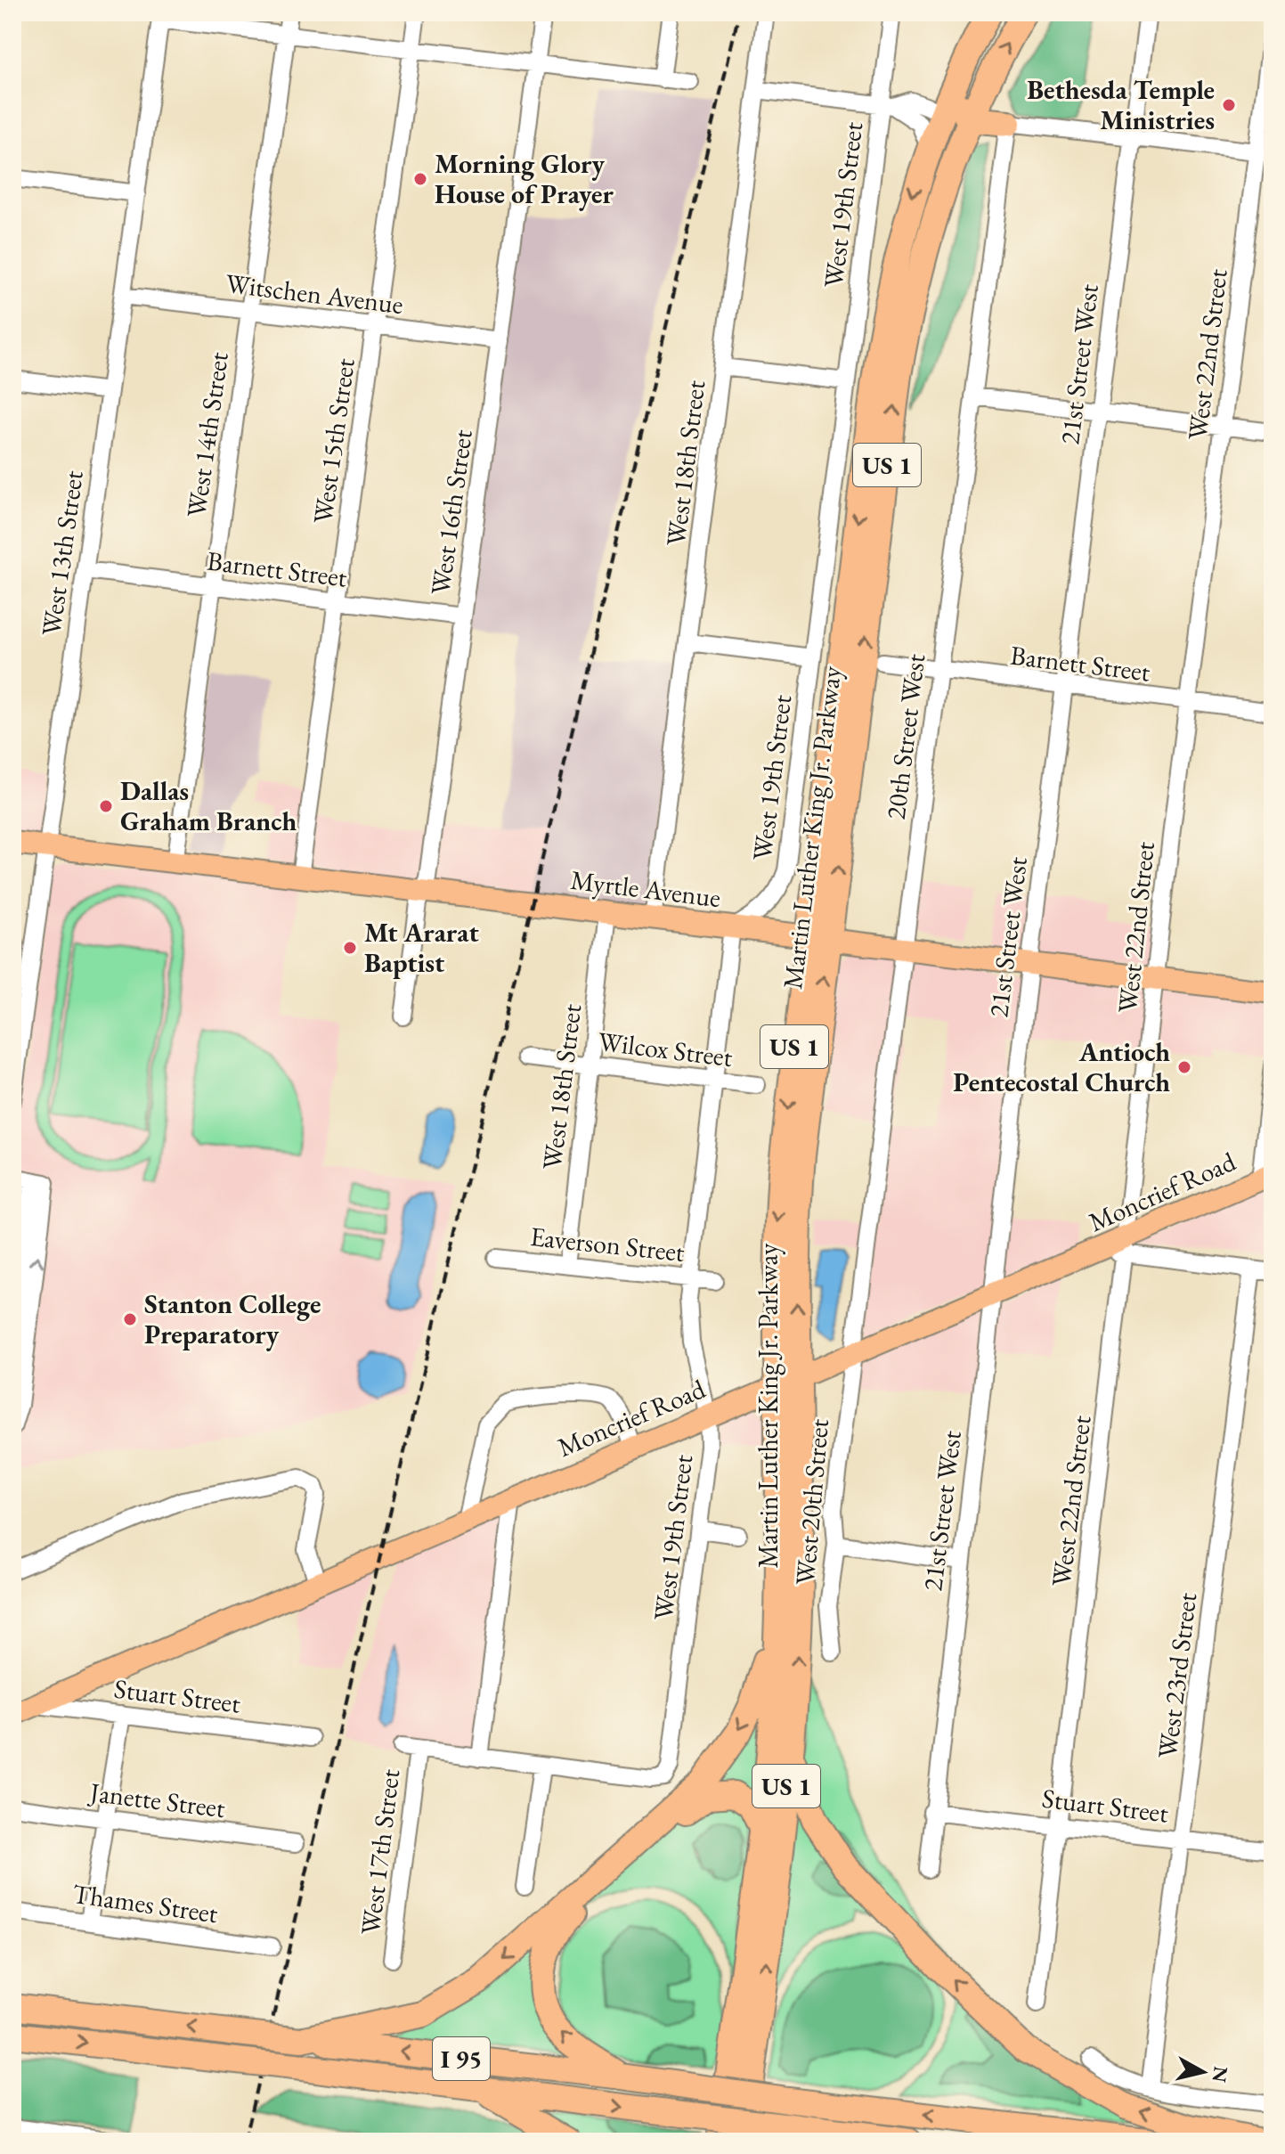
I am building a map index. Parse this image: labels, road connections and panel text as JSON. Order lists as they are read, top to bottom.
{
  "streets": {
    "highway": ["US 1", "Martin Luther King Jr. Parkway", "I 95"],
    "main road": ["Myrtle Avenue", "Moncrief Road"],
    "street": [
      "West 19th Street",
      "Witschen Avenue",
      "West 22nd Street",
      "21st Street West",
      "West 14th Street",
      "West 15th Street",
      "West 18th Street",
      "West 16th Street",
      "West 13th Street",
      "Barnett Street",
      "20th Street West",
      "Wilcox Street",
      "Eaverson Street",
      "West 20th Street",
      "West 23rd Street",
      "Stuart Street",
      "Janette Street",
      "West 17th Street",
      "Thames Street"
    ]
  },
  "crossings": [
    ["West 19th Street", "Myrtle Avenue"],
    ["West 19th Street", "Wilcox Street"],
    ["West 19th Street", "Moncrief Road"],
    ["West 19th Street", "Eaverson Street"],
    ["Witschen Avenue", "West 14th Street"],
    ["Witschen Avenue", "West 15th Street"],
    ["Witschen Avenue", "West 16th Street"],
    ["Witschen Avenue", "West 13th Street"],
    ["West 22nd Street", "Barnett Street"],
    ["West 22nd Street", "Myrtle Avenue"],
    ["West 22nd Street", "Moncrief Road"],
    ["West 22nd Street", "Stuart Street"],
    ["21st Street West", "Barnett Street"],
    ["21st Street West", "Myrtle Avenue"],
    ["21st Street West", "Moncrief Road"],
    ["21st Street West", "Stuart Street"],
    ["West 14th Street", "Barnett Street"],
    ["West 14th Street", "Myrtle Avenue"],
    ["West 15th Street", "Barnett Street"],
    ["West 15th Street", "Myrtle Avenue"],
    ["West 18th Street", "Myrtle Avenue"],
    ["West 18th Street", "Wilcox Street"],
    ["West 18th Street", "Eaverson Street"],
    ["West 16th Street", "Barnett Street"],
    ["West 16th Street", "Myrtle Avenue"],
    ["West 13th Street", "Barnett Street"],
    ["West 13th Street", "Myrtle Avenue"],
    ["Barnett Street", "20th Street West"],
    ["20th Street West", "Myrtle Avenue"],
    ["20th Street West", "Moncrief Road"],
    ["20th Street West", "West 20th Street"],
    ["Martin Luther King Jr. Parkway", "Myrtle Avenue"],
    ["Martin Luther King Jr. Parkway", "Moncrief Road"],
    ["Moncrief Road", "West 20th Street"],
    ["Moncrief Road", "Stuart Street"],
    ["West 23rd Street", "Stuart Street"]
  ],
  "places": [
    "Bethesda Temple Ministries",
    "Morning Glory House of Prayer",
    "Dallas Graham Branch",
    "Mt Ararat Baptist",
    "Antioch Pentecostal Church",
    "Stanton College Preparatory"
  ],
  "north": "right"
}
